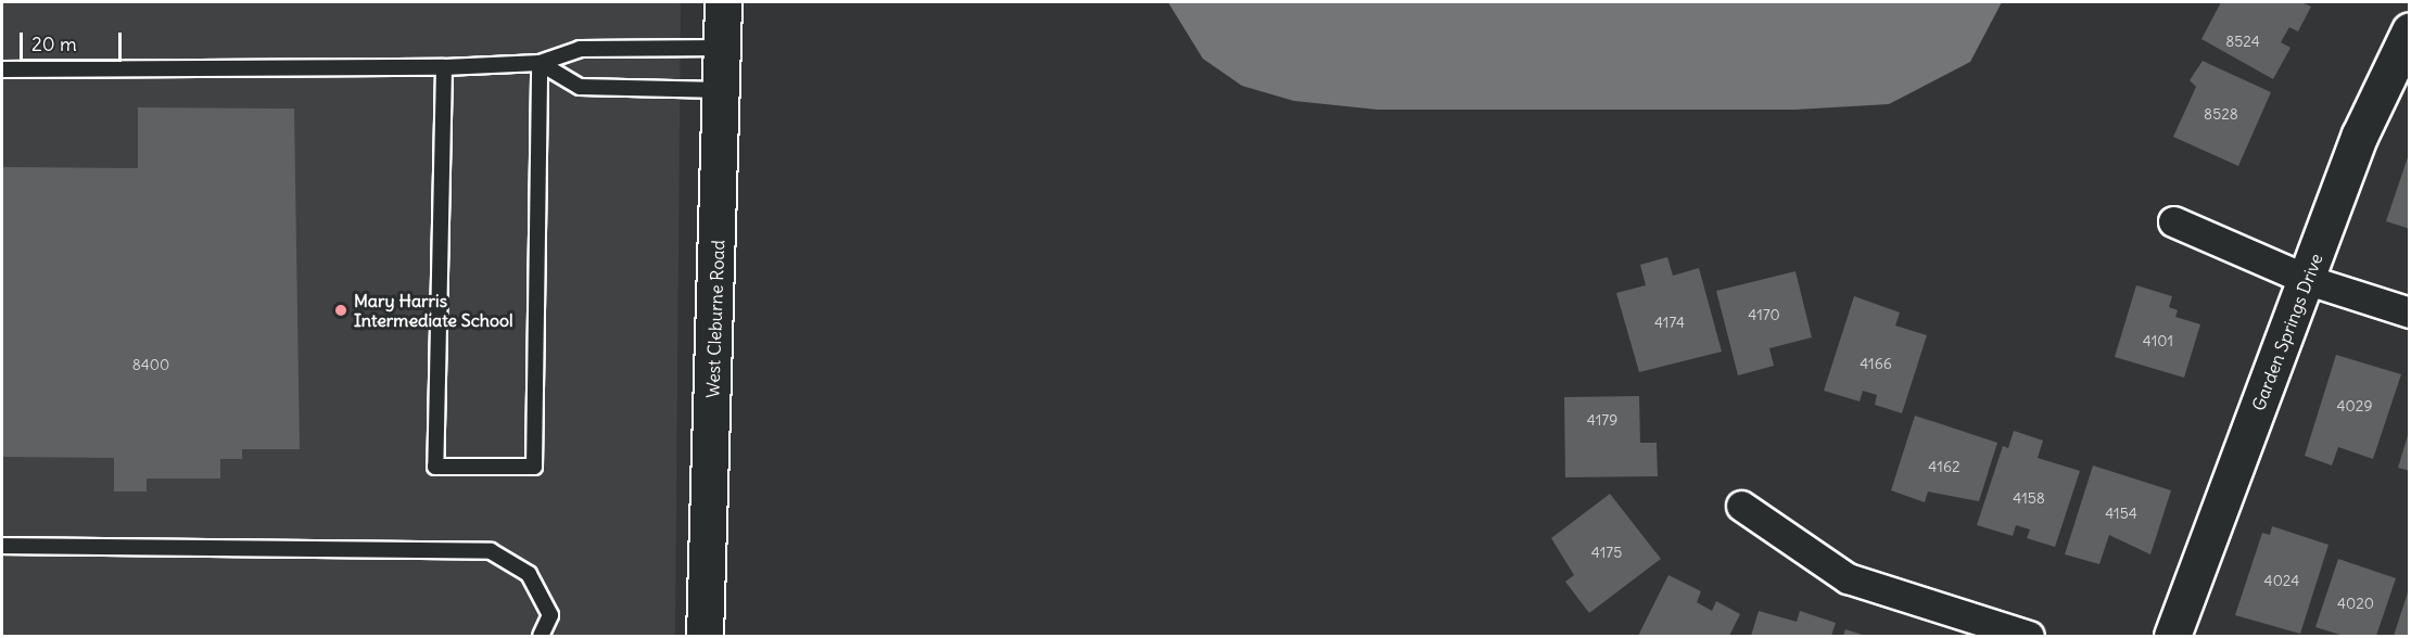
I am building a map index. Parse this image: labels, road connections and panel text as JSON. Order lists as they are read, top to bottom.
{
  "streets": {
    "street": ["West Cleburne Road", "Garden Springs Drive"]
  },
  "places": ["Mary Harris Intermediate School"],
  "house_numbers": [
    "8524",
    "8528",
    "4170",
    "4174",
    "4101",
    "4166",
    "8400",
    "4029",
    "4179",
    "4162",
    "4158",
    "4154",
    "4175",
    "4024",
    "4020"
  ],
  "scale_bar": "20 m"
}
